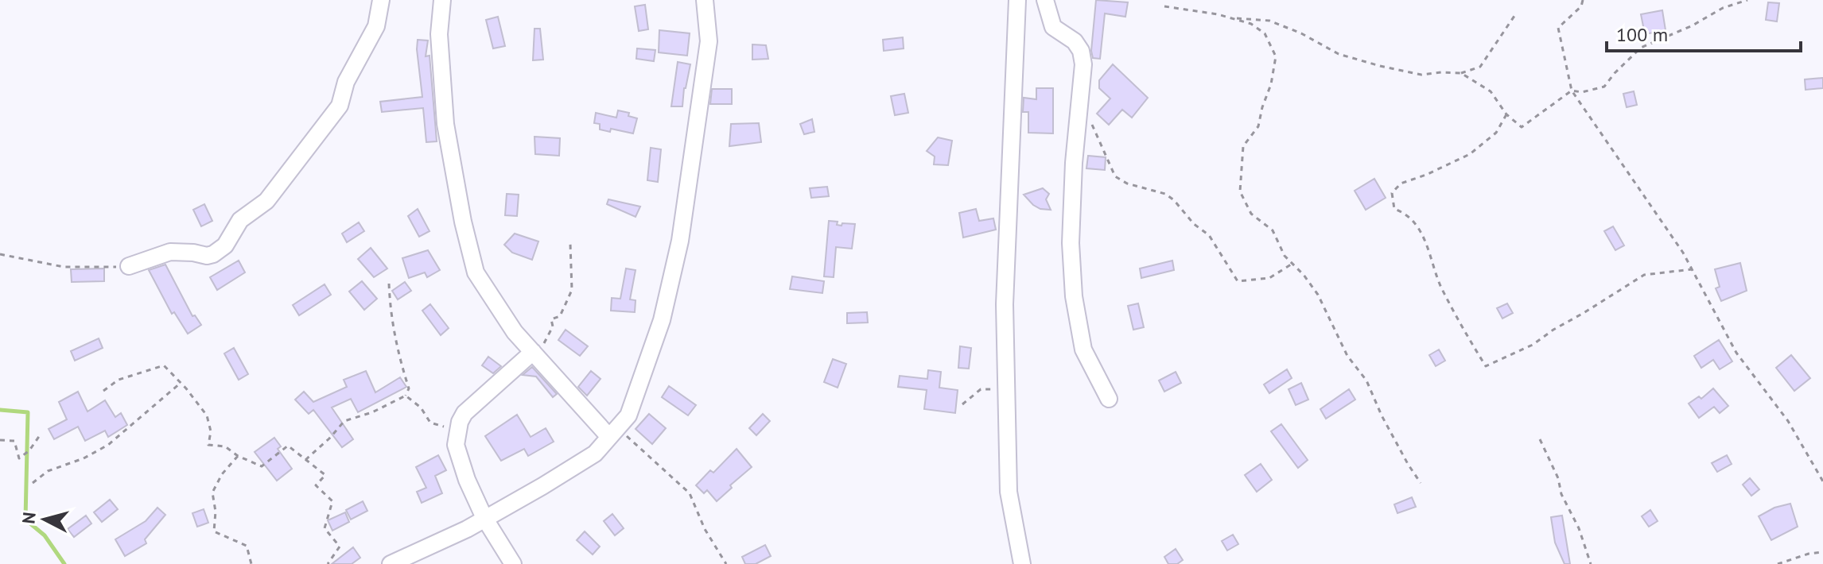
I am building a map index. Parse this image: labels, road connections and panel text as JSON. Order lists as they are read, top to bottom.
{
  "scale_bar": "100 m",
  "north": "left"
}
